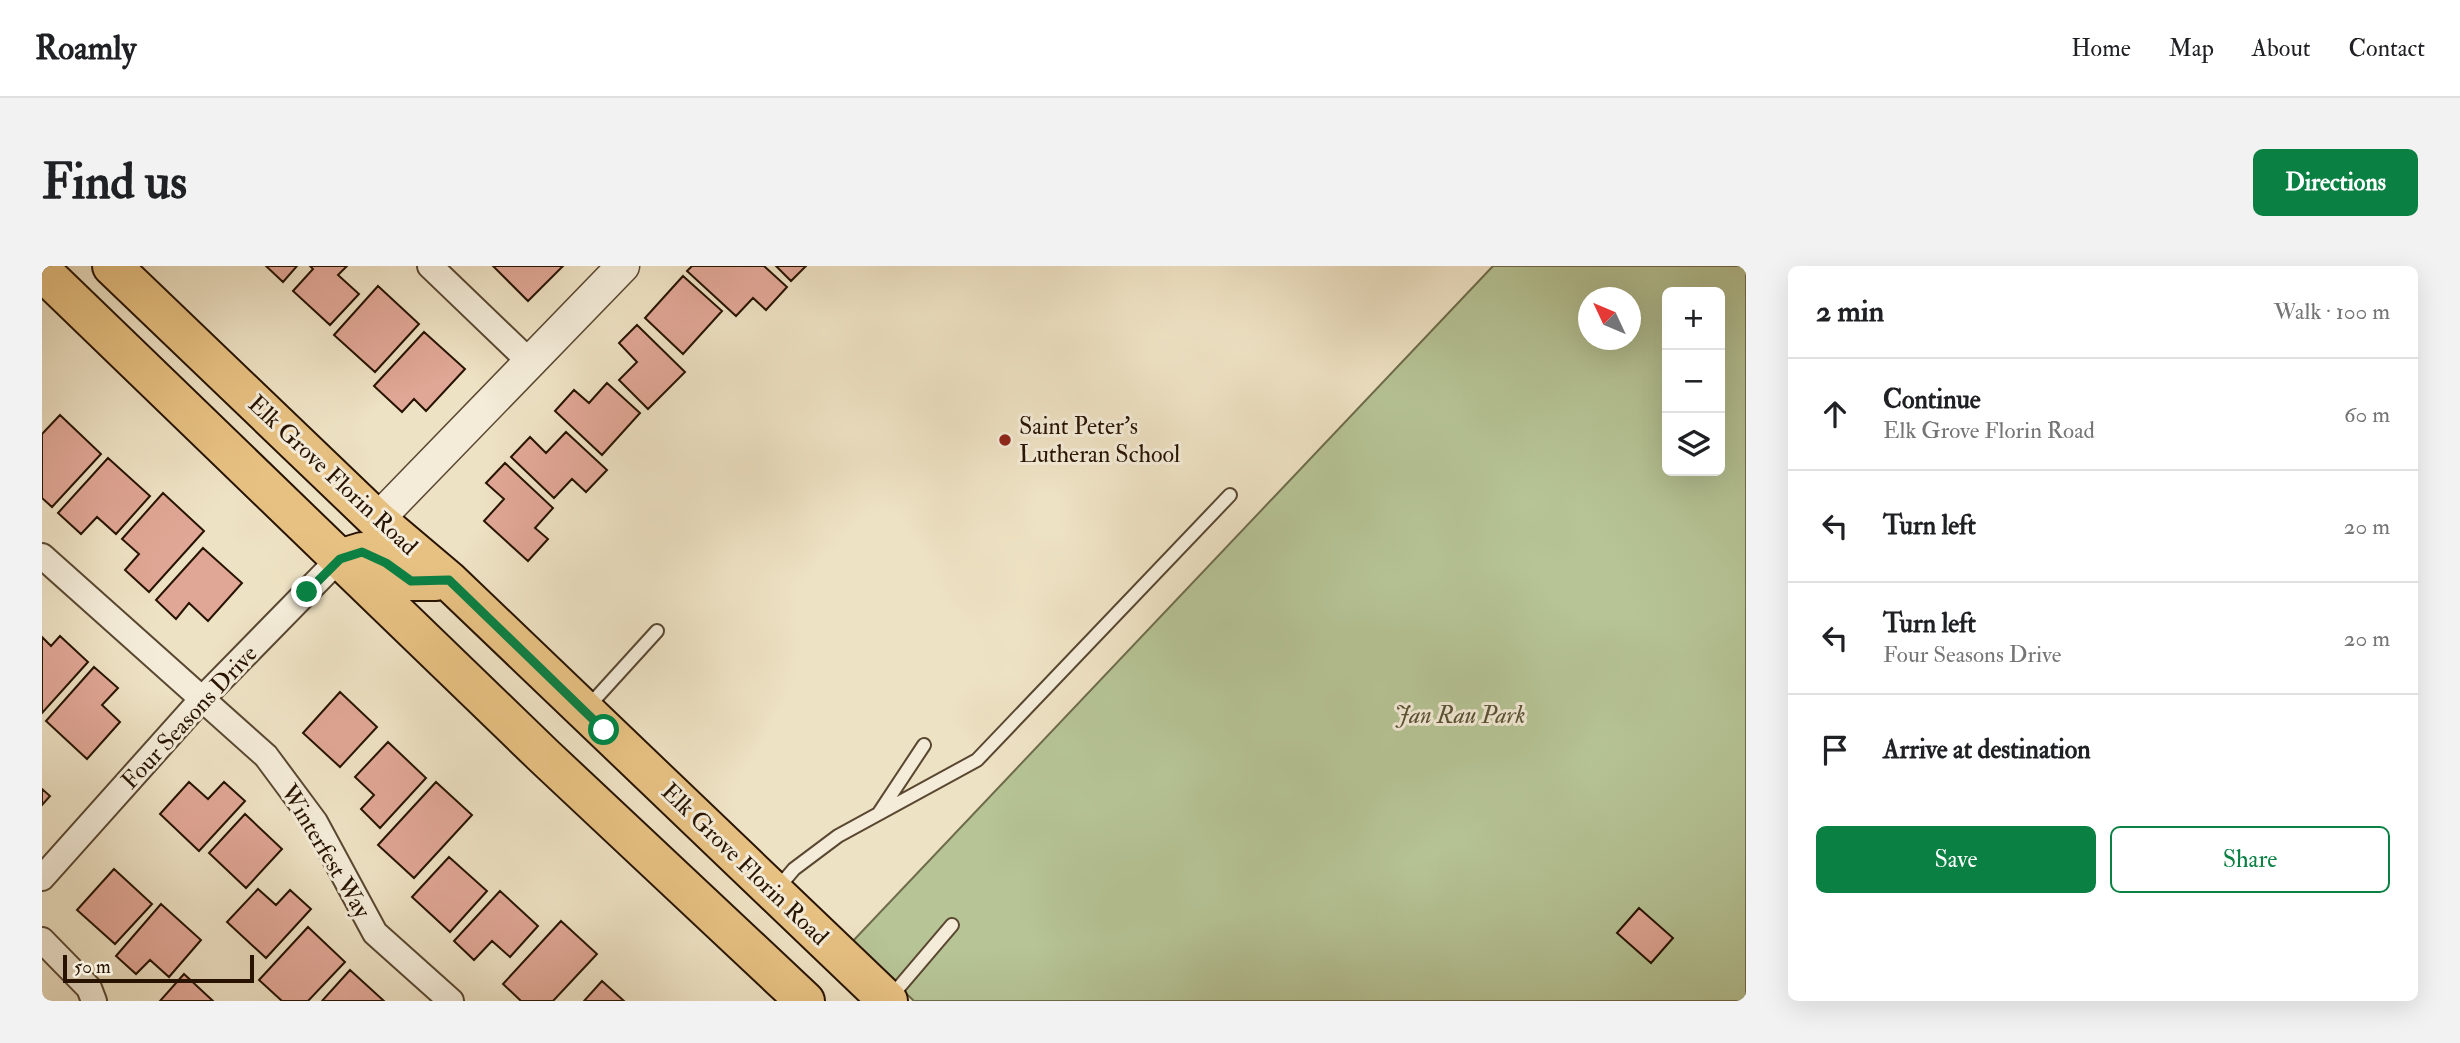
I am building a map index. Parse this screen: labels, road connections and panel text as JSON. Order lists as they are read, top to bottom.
{
  "streets": {
    "main road": ["Elk Grove Florin Road"],
    "street": ["Four Seasons Drive", "Winterfest Way"]
  },
  "crossings": [
    ["Four Seasons Drive", "Winterfest Way"]
  ],
  "parks": ["Jan Rau Park"],
  "places": ["Saint Peter's Lutheran School"],
  "scale_bar": "50 m",
  "north": "top left",
  "page": {
    "header": "Roamly",
    "nav": [
      "Home",
      "Map",
      "About",
      "Contact"
    ],
    "buttons": [
      "Directions",
      ["Save", "Share"]
    ],
    "title": "Find us",
    "heading": ["2 min", "Walk · 100 m"],
    "map_buttons": ["+", "−"],
    "list": [
      ["Continue", "Elk Grove Florin Road", "60 m"],
      ["Turn left", "20 m"],
      ["Turn left", "Four Seasons Drive", "20 m"],
      "Arrive at destination"
    ],
    "scale": "50 m"
  }
}
